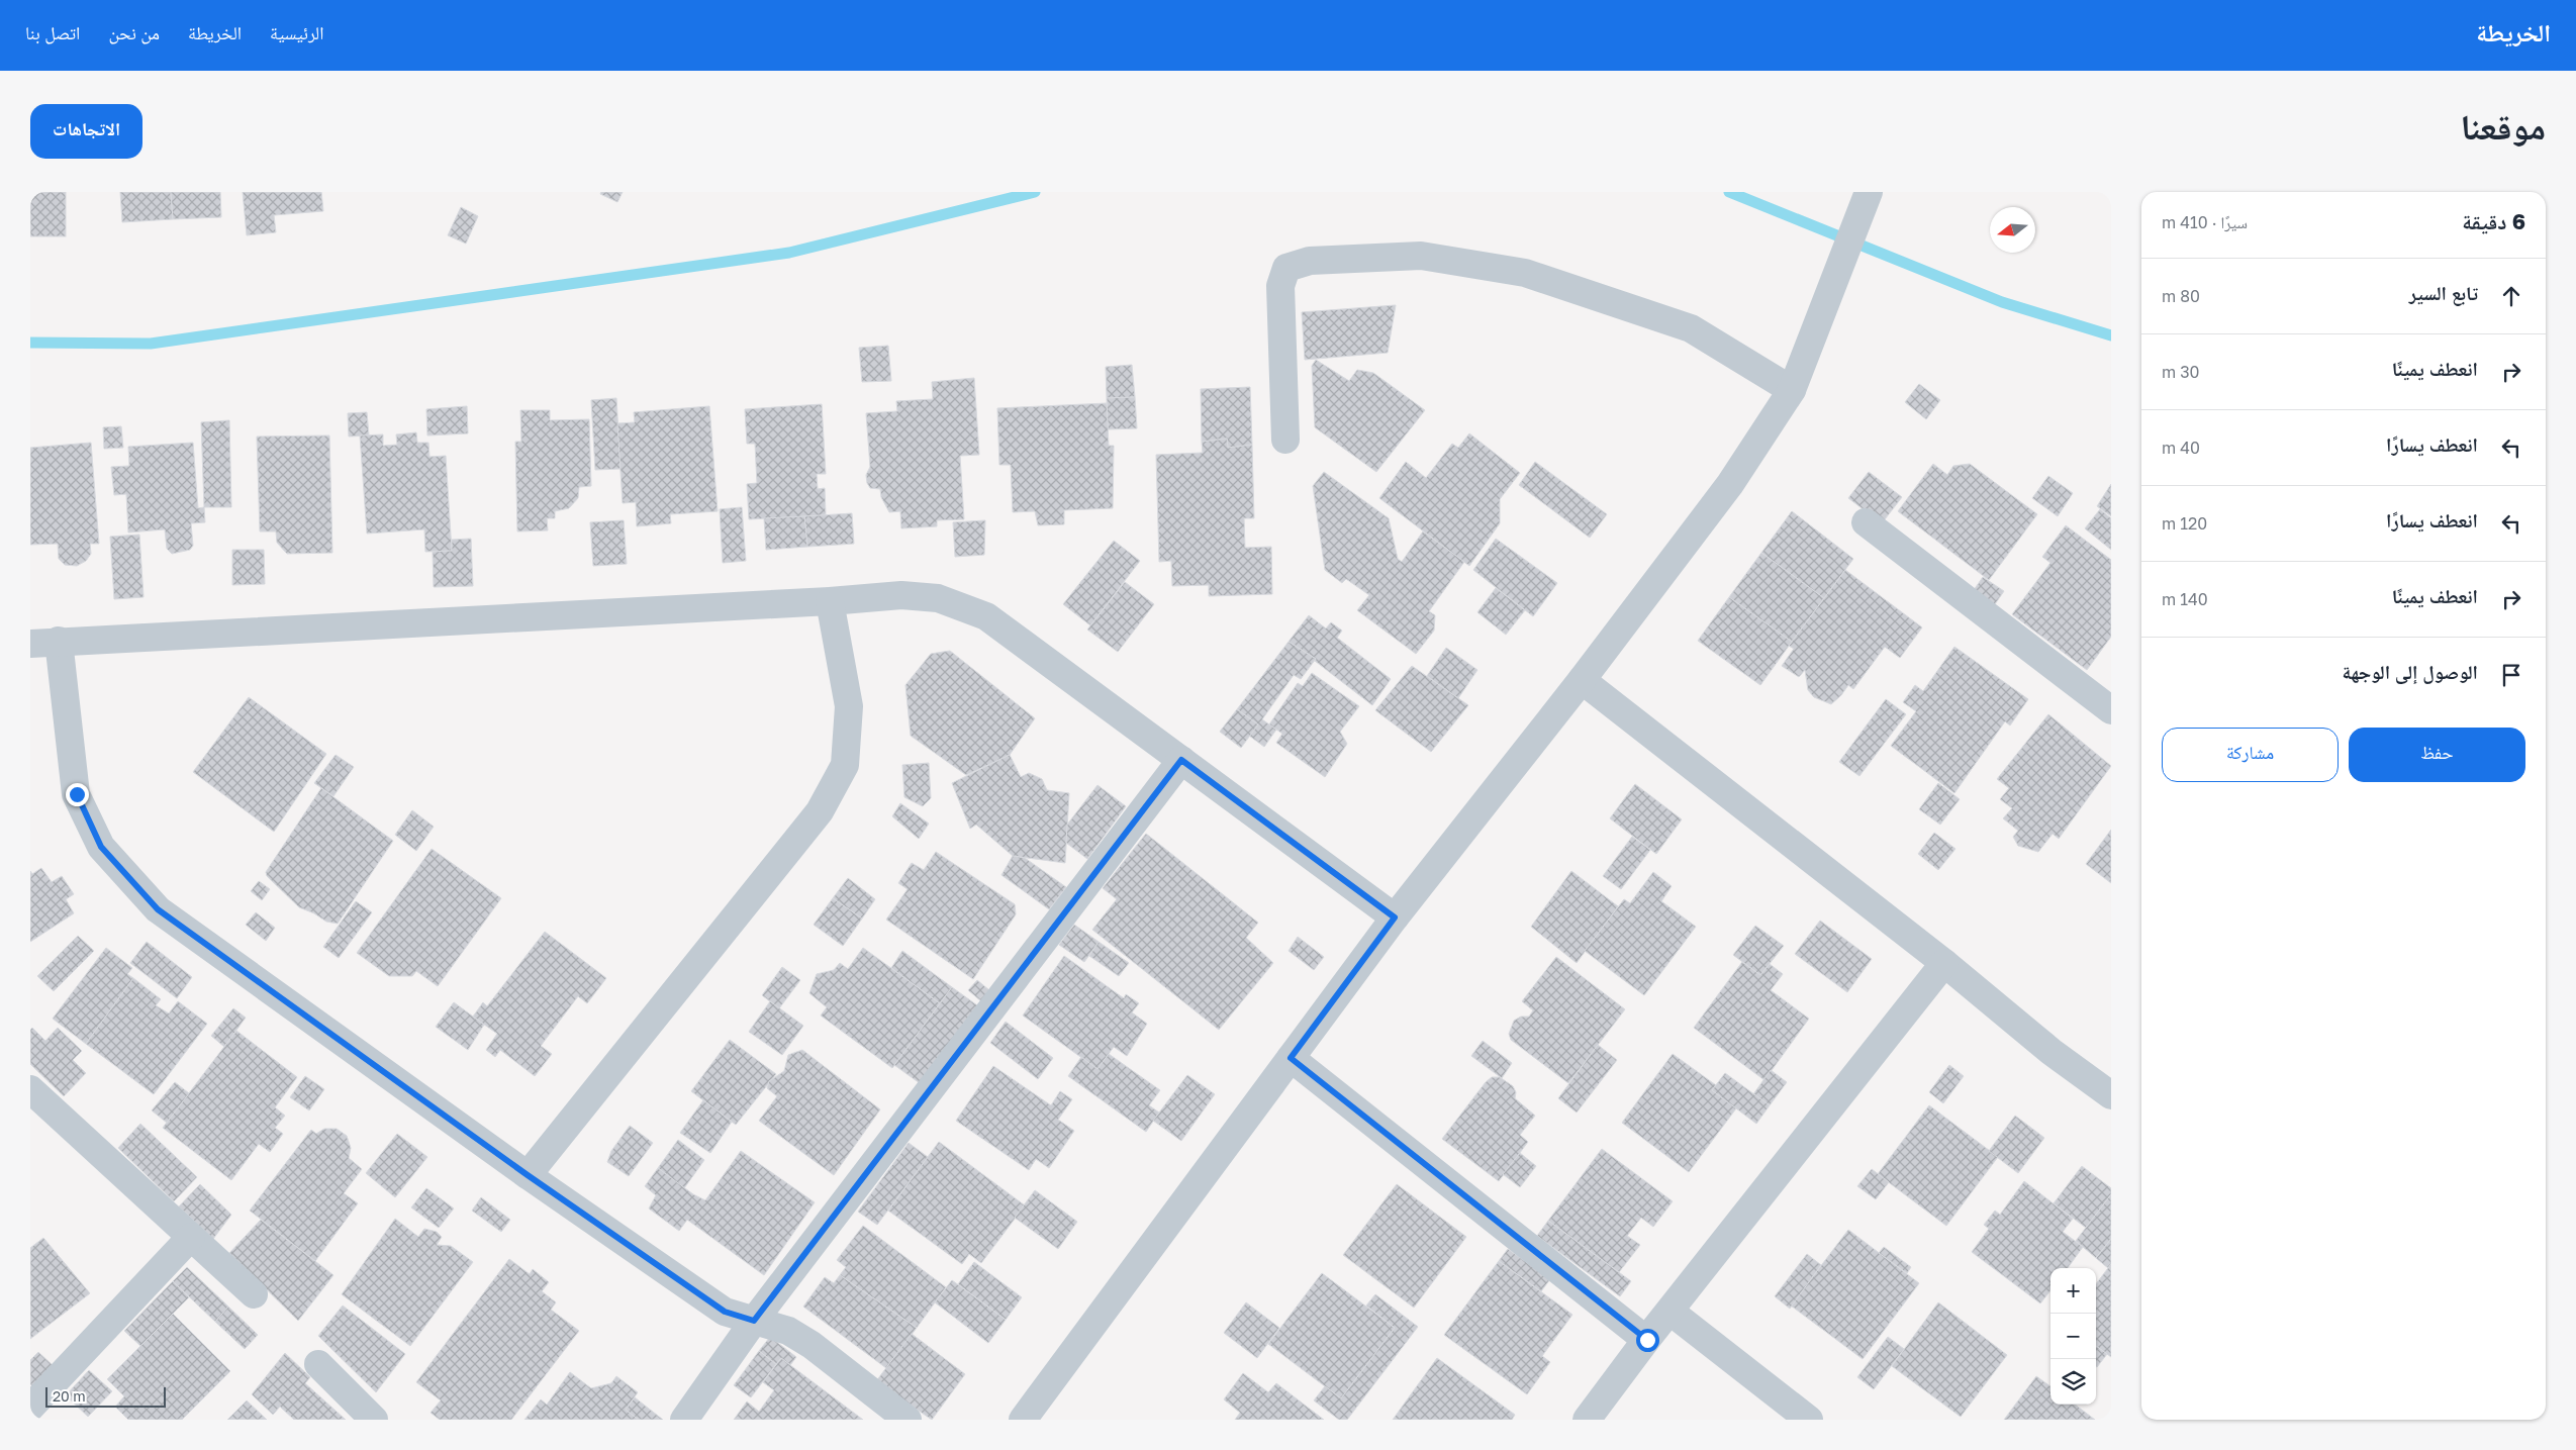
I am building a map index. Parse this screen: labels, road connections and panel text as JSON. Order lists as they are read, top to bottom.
{
  "scale_bar": "20 m",
  "north": "left",
  "page": {
    "header": "الخريطة",
    "nav": [
      "الرئيسية",
      "الخريطة",
      "من نحن",
      "اتصل بنا"
    ],
    "title": "موقعنا",
    "buttons": [
      "الاتجاهات",
      ["حفظ", "مشاركة"]
    ],
    "heading": ["6 دقيقة", "سيرًا · 410 m"],
    "list": [
      ["تابع السير", "80 m"],
      ["انعطف يمينًا", "30 m"],
      ["انعطف يسارًا", "40 m"],
      ["انعطف يسارًا", "120 m"],
      ["انعطف يمينًا", "140 m"],
      "الوصول إلى الوجهة"
    ],
    "map_buttons": ["+", "−"],
    "scale": "20 m"
  }
}
